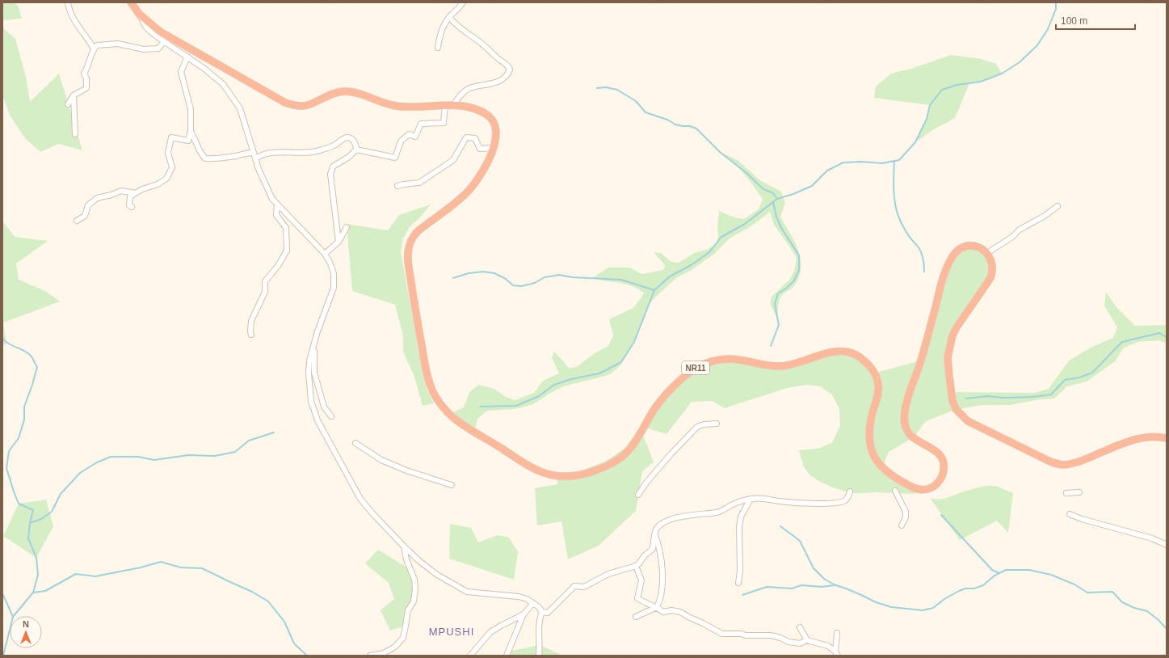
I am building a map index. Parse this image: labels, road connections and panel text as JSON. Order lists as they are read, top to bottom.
{
  "streets": {
    "highway": ["NR11"]
  },
  "districts": ["MPUSHI"],
  "scale_bar": "100 m",
  "north": "top"
}
